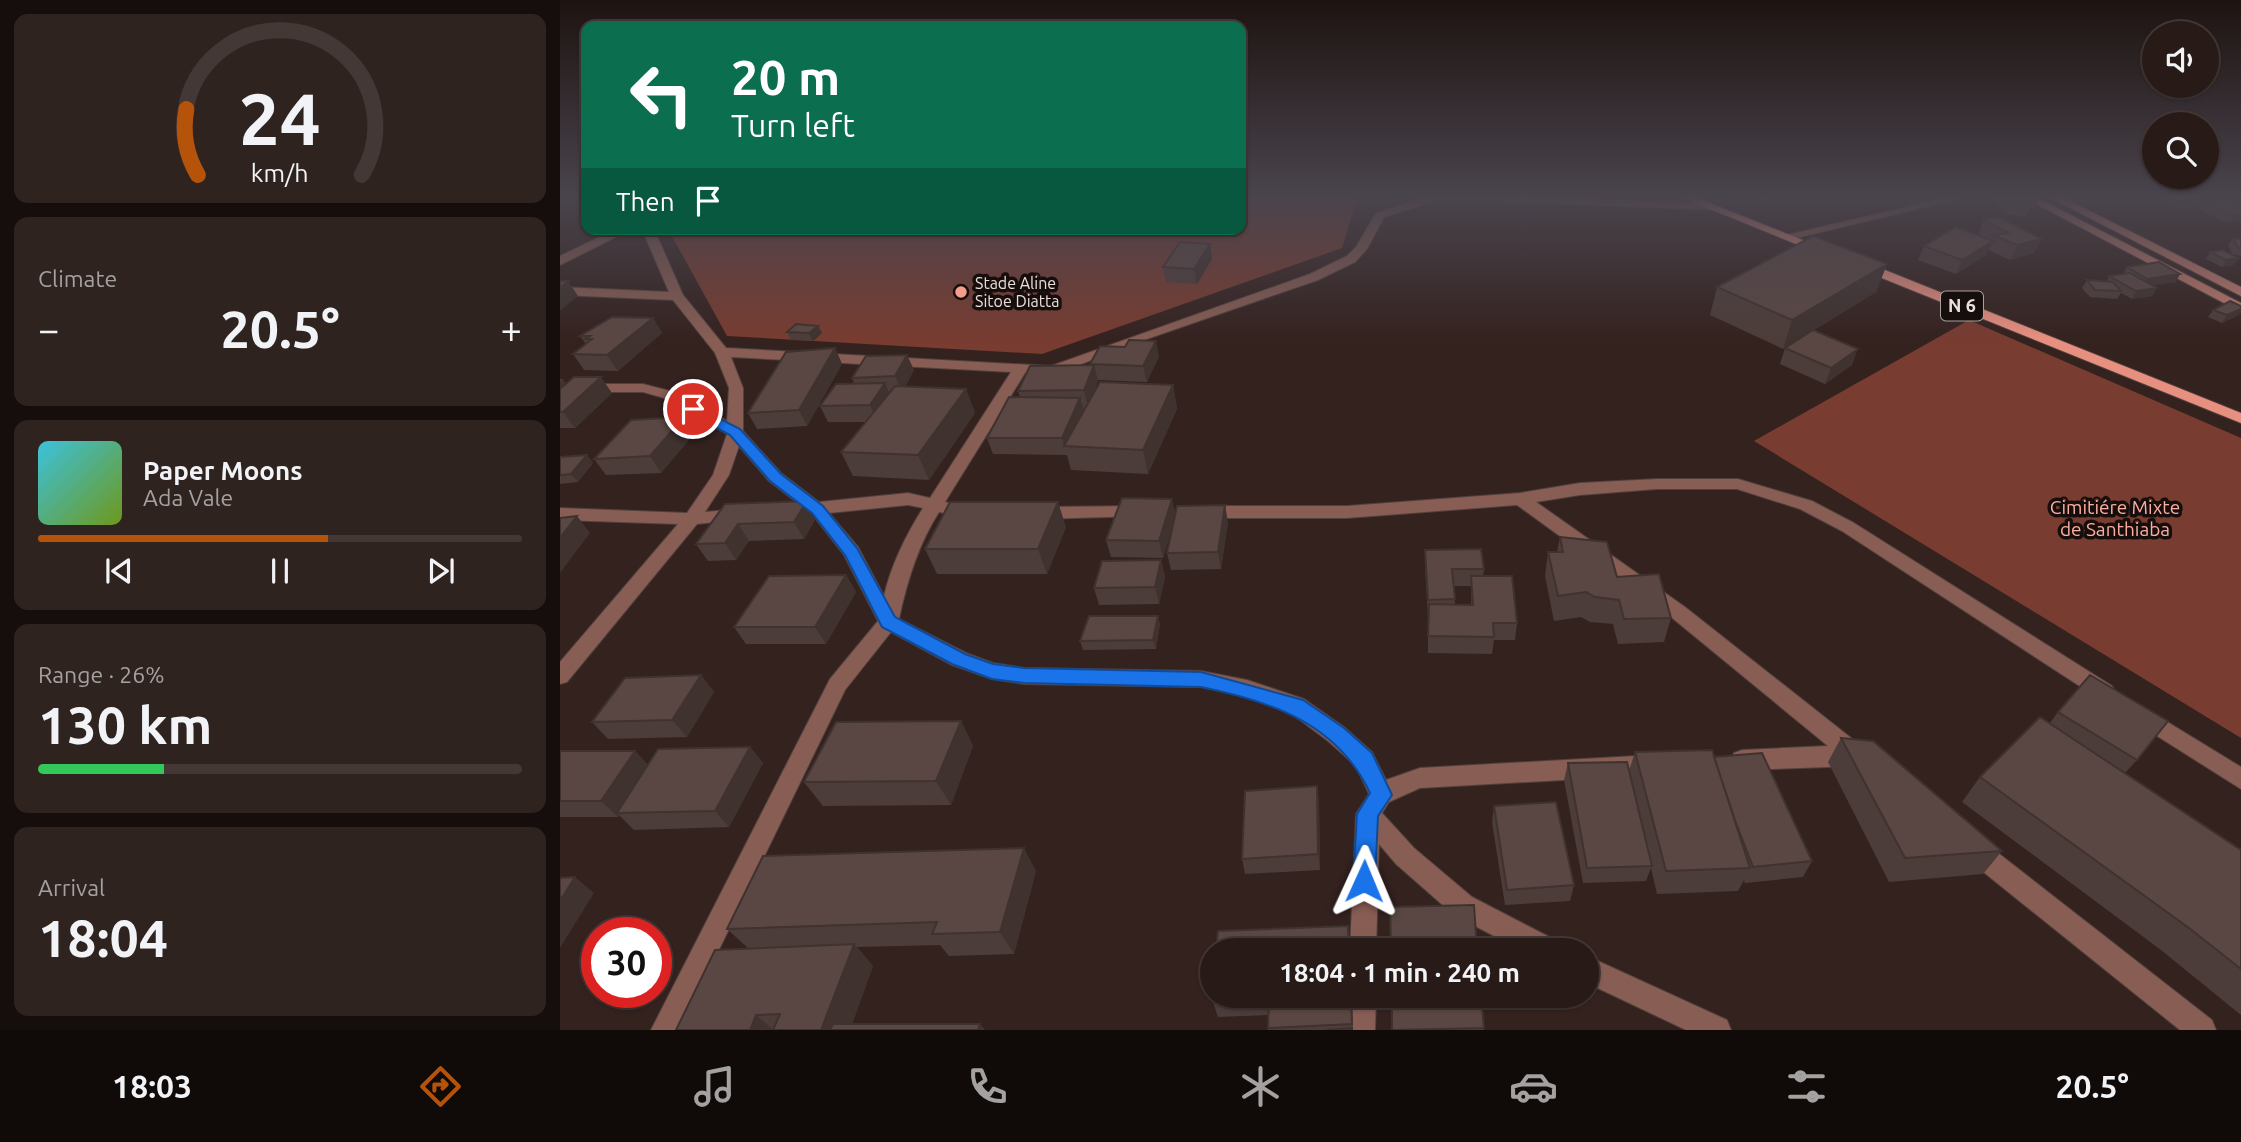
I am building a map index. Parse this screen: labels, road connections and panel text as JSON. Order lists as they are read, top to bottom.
{
  "streets": {
    "main road": ["N 6"]
  },
  "parks": ["Cimitiére Mixte de Santhiaba"],
  "places": ["Stade Aline Sitoe Diatta"],
  "page": {
    "turn": ["20 m", "Turn left"],
    "then": "Then",
    "tile": [
      "Climate",
      ["Range · 26%", "130 km"],
      ["Arrival", "18:04"]
    ],
    "heat": ["−", "20.5°", "+"],
    "song": ["Paper Moons", "Ada Vale"],
    "limit": "30",
    "trip": "18:04 · 1 min · 240 m",
    "tabs": ["18:03", "20.5°"],
    "gauge": ["24", "km/h"]
  }
}
